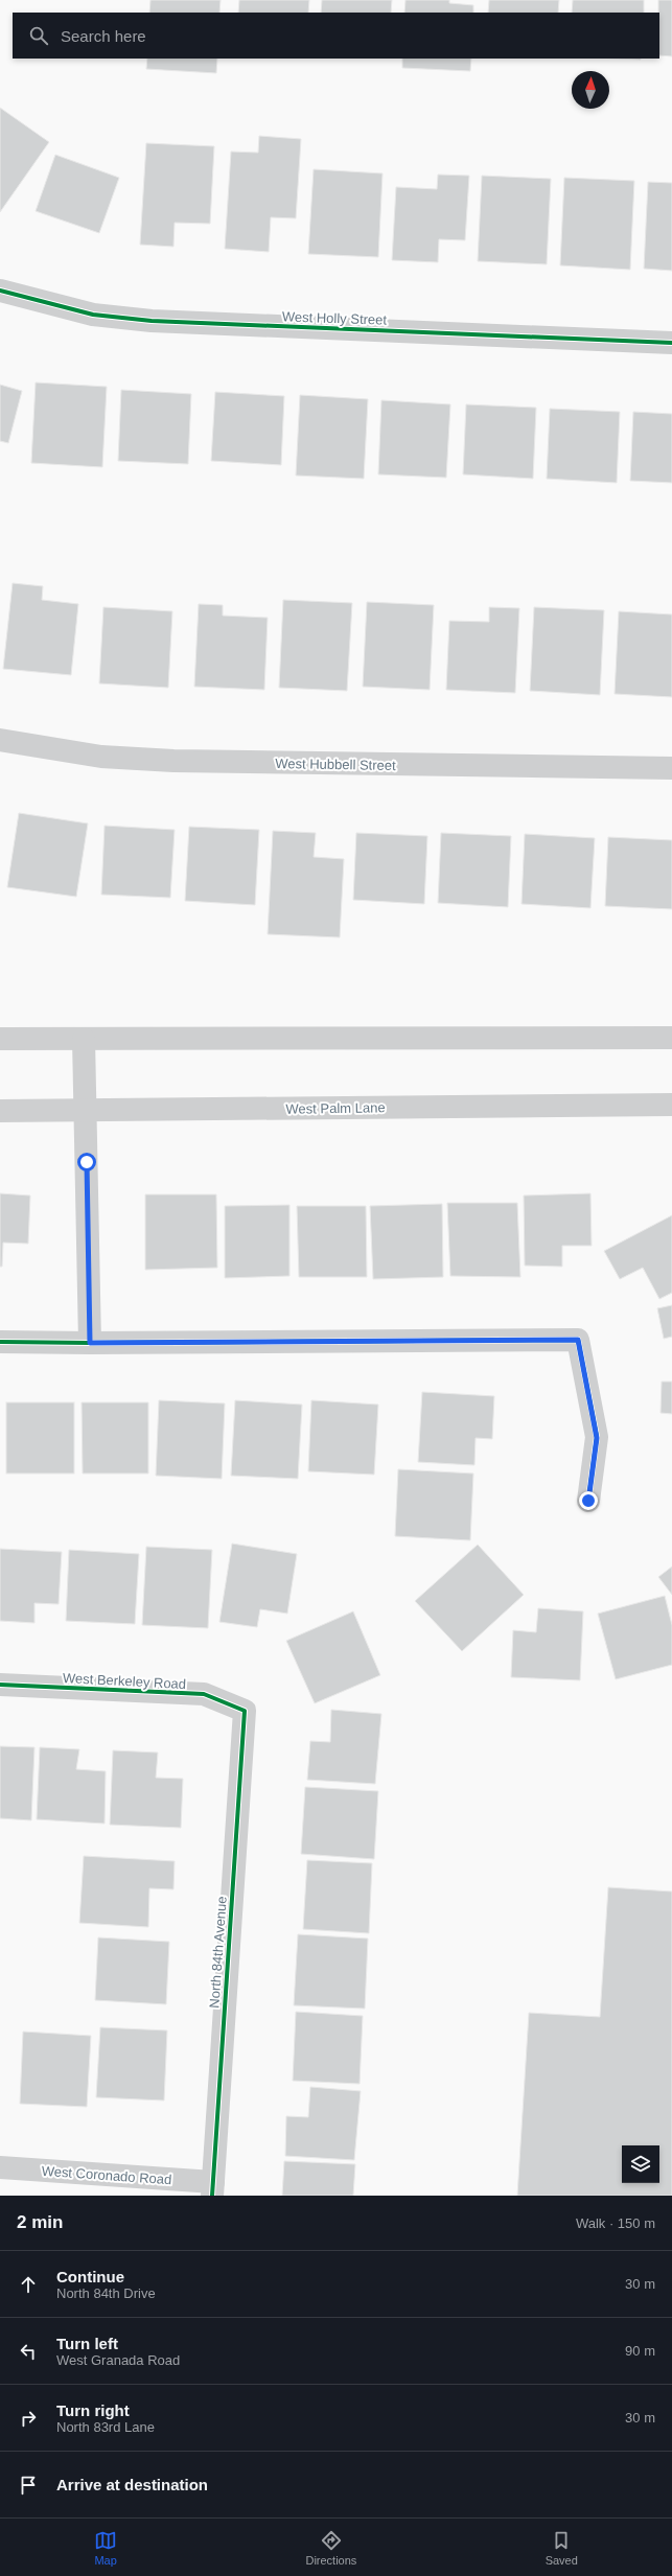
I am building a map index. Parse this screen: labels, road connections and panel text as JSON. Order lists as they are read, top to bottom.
{
  "streets": {
    "street": [
      "West Holly Street",
      "West Hubbell Street",
      "West Palm Lane",
      "West Berkeley Road",
      "North 84th Avenue",
      "West Coronado Road"
    ]
  },
  "crossings": [
    ["West Berkeley Road", "North 84th Avenue"],
    ["North 84th Avenue", "West Coronado Road"]
  ],
  "north": "top",
  "page": {
    "search": "Search here",
    "heading": ["2 min", "Walk · 150 m"],
    "list": [
      ["Continue", "North 84th Drive", "30 m"],
      ["Turn left", "West Granada Road", "90 m"],
      ["Turn right", "North 83rd Lane", "30 m"],
      "Arrive at destination"
    ],
    "nav": ["Map", "Directions", "Saved"]
  }
}
